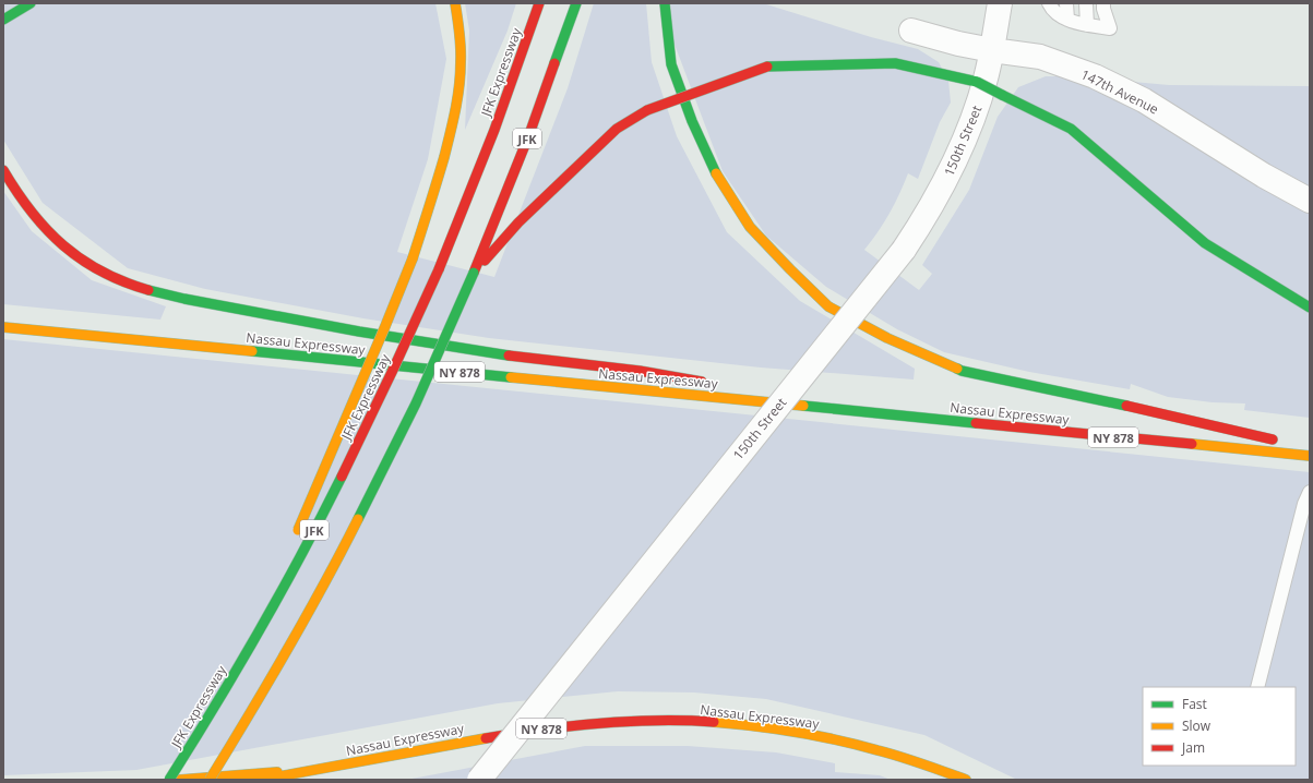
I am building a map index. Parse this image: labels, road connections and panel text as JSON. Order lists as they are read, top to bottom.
{
  "streets": {
    "highway": [
      "JFK Expressway",
      "JFK",
      "Nassau Expressway",
      "NY 878"
    ],
    "street": ["147th Avenue", "150th Street"]
  },
  "crossings": [
    ["147th Avenue", "150th Street"]
  ],
  "legend": ["Fast", "Slow", "Jam"]
}
